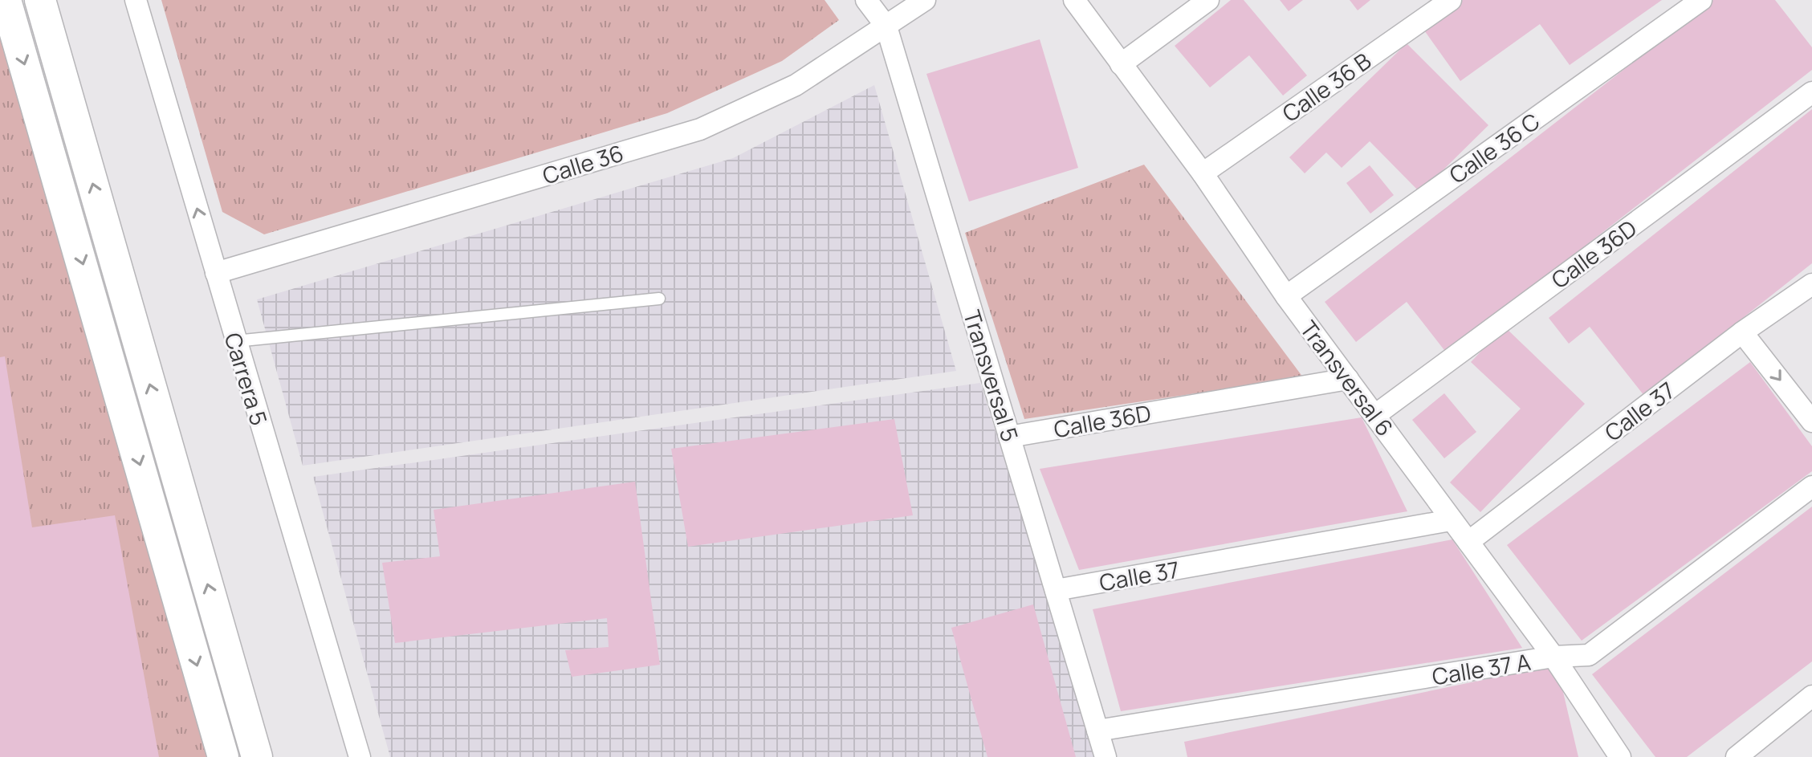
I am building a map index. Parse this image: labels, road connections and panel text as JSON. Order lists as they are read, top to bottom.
{
  "streets": {
    "street": [
      "Calle 36 B",
      "Calle 36 C",
      "Calle 36",
      "Calle 36D",
      "Transversal 5",
      "Transversal 6",
      "Carrera 5",
      "Calle 37",
      "Calle 37 A"
    ]
  },
  "crossings": [
    ["Calle 36 B", "Transversal 6"],
    ["Calle 36 C", "Transversal 6"],
    ["Calle 36", "Transversal 5"],
    ["Calle 36", "Carrera 5"],
    ["Calle 36D", "Transversal 5"],
    ["Calle 36D", "Transversal 6"],
    ["Transversal 5", "Calle 37"],
    ["Transversal 5", "Calle 37 A"],
    ["Transversal 6", "Calle 37"],
    ["Transversal 6", "Calle 37 A"]
  ],
  "one_way": ["Carrera 5"]
}
